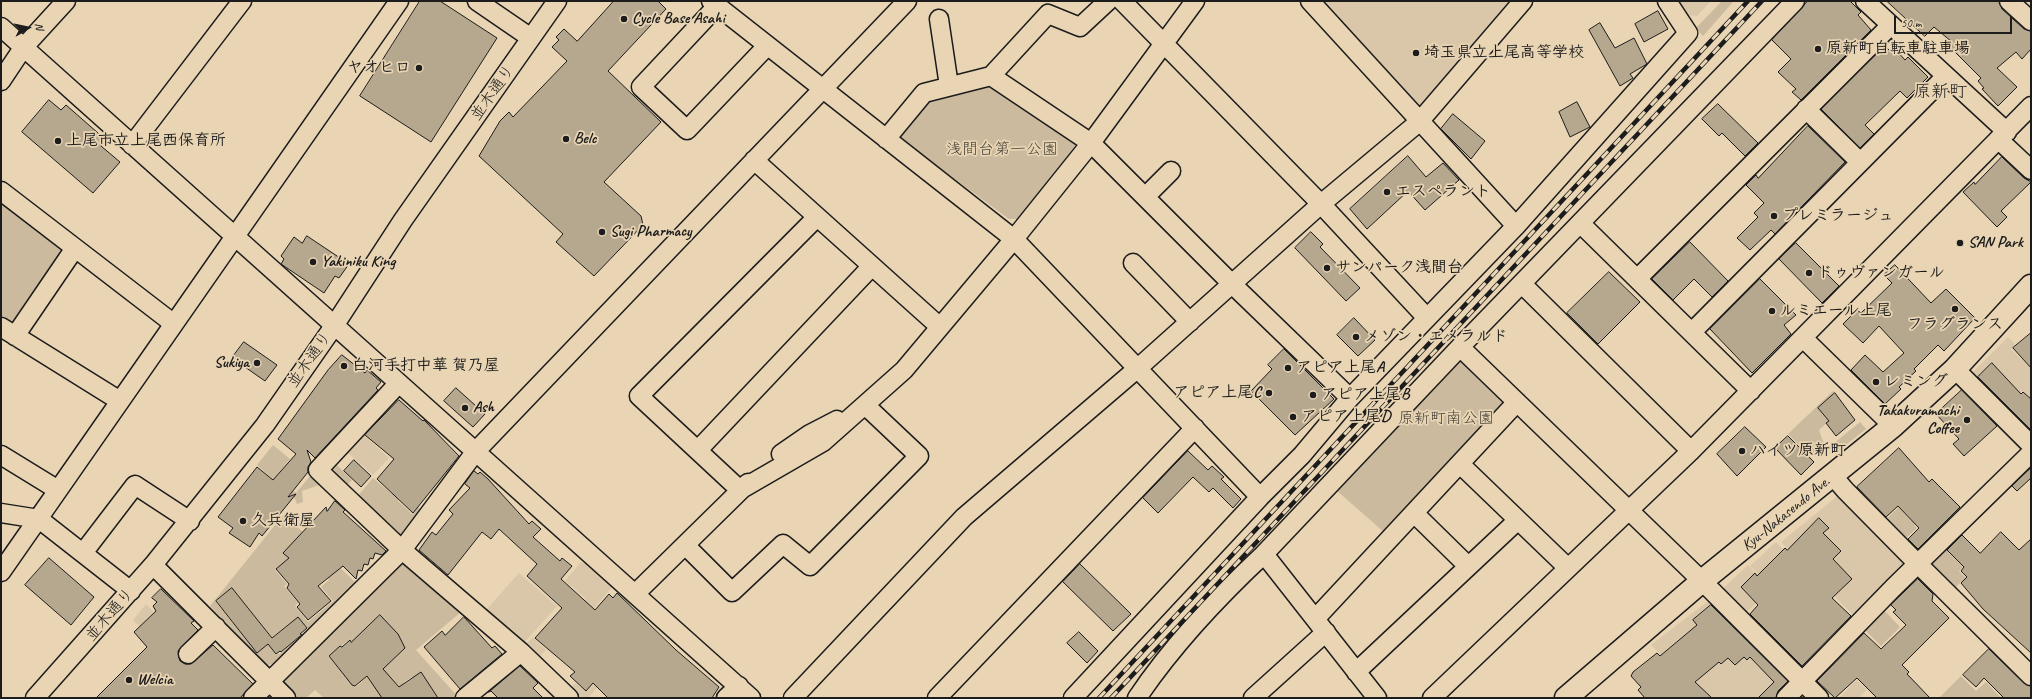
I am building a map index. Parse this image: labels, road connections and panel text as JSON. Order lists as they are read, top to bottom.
{
  "streets": {
    "main road": ["Kyu-Nakasendo Ave."],
    "street": ["並木通り"]
  },
  "districts": ["原新町"],
  "parks": ["浅間台第一公園", "原新町南公園"],
  "places": [
    "Cycle Base Asahi",
    "原新町自転車駐車場",
    "埼玉県立上尾高等学校",
    "ヤオヒロ",
    "Belc",
    "上尾市立上尾西保育所",
    "エスペラント",
    "プレミラージュ",
    "Sugi Pharmacy",
    "SAN Park",
    "Yakiniku King",
    "サンパーク浅間台",
    "ドゥヴァンガール",
    "フラグランス",
    "ルミエール上尾",
    "メゾン・エメラルド",
    "Sukiya",
    "白河手打中華 賀乃屋",
    "アピア上尾A",
    "レミング",
    "アピア上尾C",
    "アピア上尾B",
    "Ash",
    "アピア上尾D",
    "Takakuramachi Coffee",
    "ハイツ原新町",
    "久兵衛屋",
    "Welcia"
  ],
  "scale_bar": "50 m",
  "north": "right"
}
